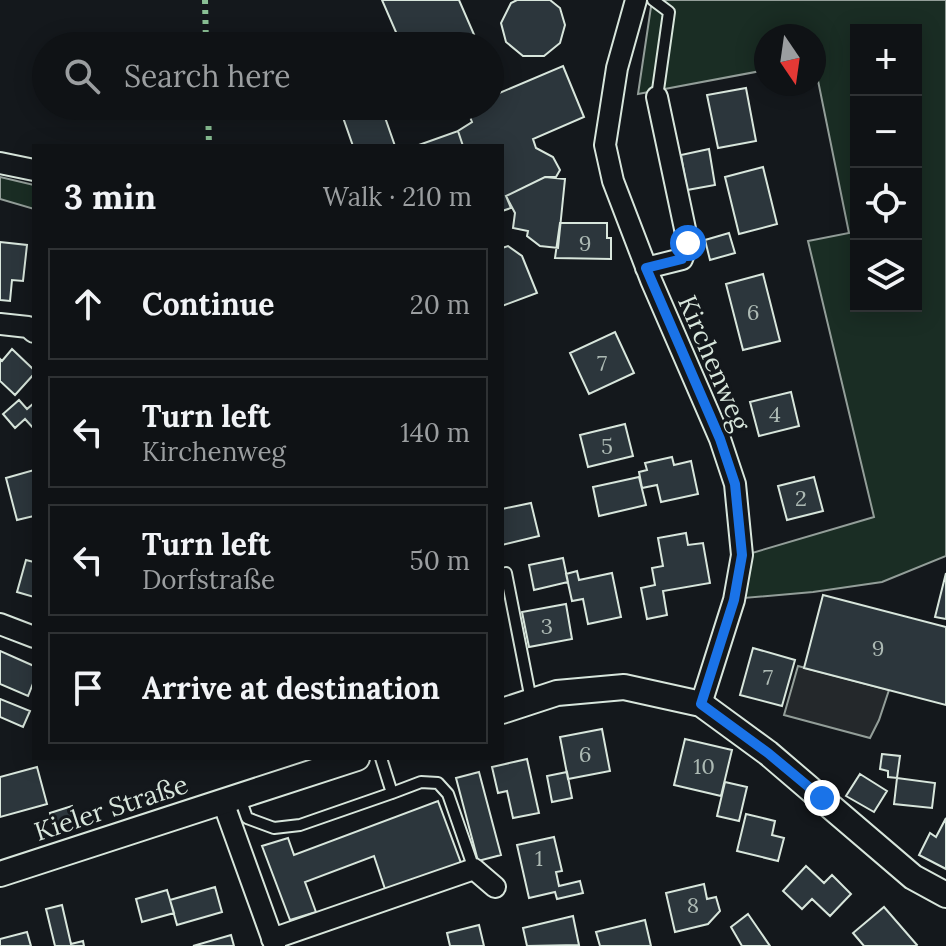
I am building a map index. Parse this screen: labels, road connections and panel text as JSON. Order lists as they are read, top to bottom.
{
  "streets": {
    "street": ["Kirchenweg", "Kieler Straße"]
  },
  "house_numbers": [
    "9",
    "6",
    "7",
    "4",
    "5",
    "2",
    "3",
    "9",
    "7",
    "6",
    "10",
    "1",
    "8"
  ],
  "north": "bottom",
  "page": {
    "map_buttons": ["+", "−"],
    "search": "Search here",
    "heading": ["3 min", "Walk · 210 m"],
    "list": [
      ["Continue", "20 m"],
      ["Turn left", "Kirchenweg", "140 m"],
      ["Turn left", "Dorfstraße", "50 m"],
      "Arrive at destination"
    ]
  }
}
